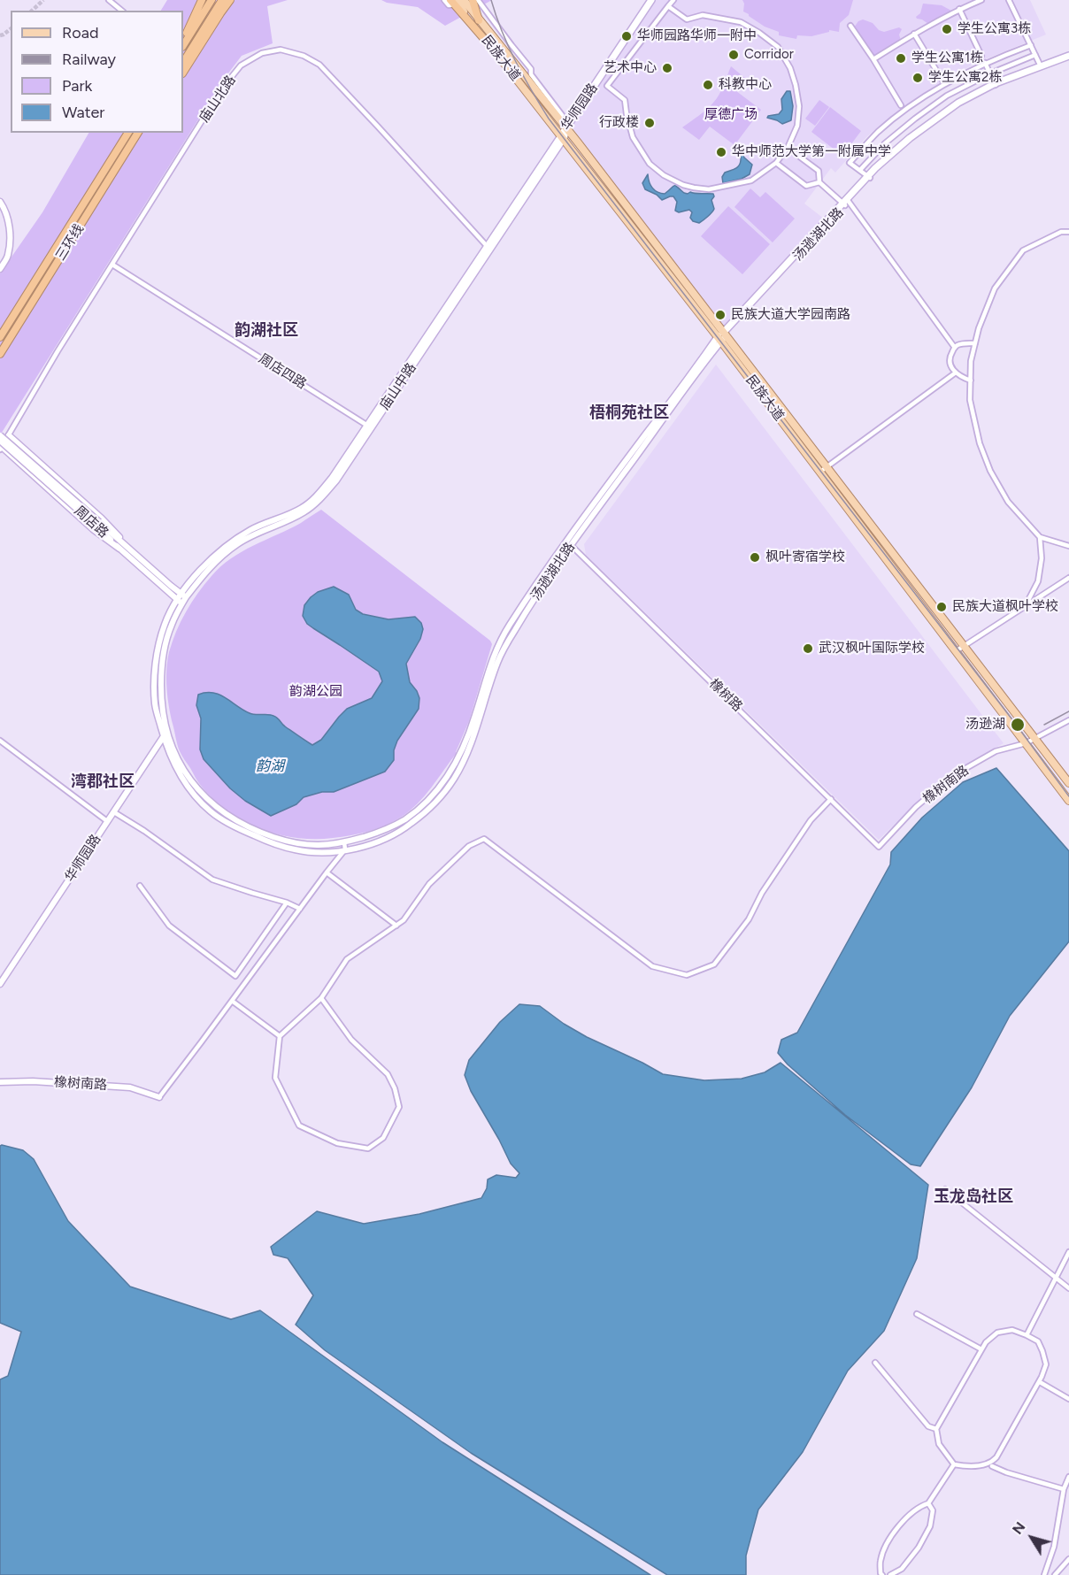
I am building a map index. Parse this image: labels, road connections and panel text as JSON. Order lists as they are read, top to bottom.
{
  "streets": {
    "highway": ["三环线"],
    "main road": ["民族大道", "华师园路", "汤逊湖北路"],
    "street": [
      "庙山北路",
      "周店四路",
      "庙山中路",
      "周店路",
      "橡树路",
      "橡树南路"
    ]
  },
  "crossings": [
    ["民族大道", "华师园路"],
    ["民族大道", "汤逊湖北路"],
    ["民族大道", "庙山中路"],
    ["民族大道", "橡树南路"],
    ["庙山北路", "周店四路"],
    ["庙山北路", "庙山中路"],
    ["庙山北路", "周店路"],
    ["华师园路", "汤逊湖北路"],
    ["华师园路", "庙山中路"],
    ["汤逊湖北路", "庙山中路"],
    ["汤逊湖北路", "周店路"],
    ["汤逊湖北路", "橡树路"],
    ["周店四路", "庙山中路"],
    ["庙山中路", "周店路"],
    ["橡树路", "橡树南路"]
  ],
  "districts": [
    "韵湖社区",
    "梧桐苑社区",
    "湾郡社区",
    "玉龙岛社区"
  ],
  "water": ["韵湖"],
  "parks": ["厚德广场", "韵湖公园"],
  "places": [
    "学生公寓3栋",
    "华师园路华师一附中",
    "Corridor",
    "学生公寓1栋",
    "艺术中心",
    "学生公寓2栋",
    "科教中心",
    "行政楼",
    "华中师范大学第一附属中学",
    "民族大道大学园南路",
    "枫叶寄宿学校",
    "民族大道枫叶学校",
    "武汉枫叶国际学校",
    "汤逊湖"
  ],
  "legend": [
    "Road",
    "Railway",
    "Park",
    "Water"
  ],
  "north": "top left"
}
